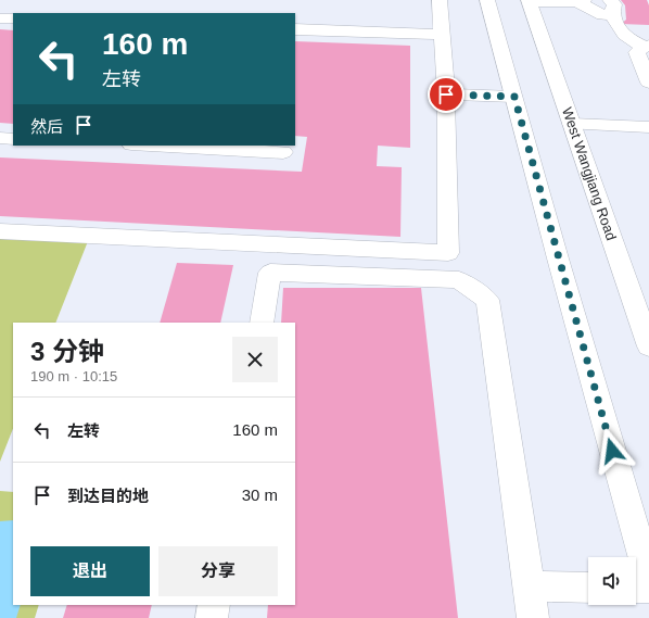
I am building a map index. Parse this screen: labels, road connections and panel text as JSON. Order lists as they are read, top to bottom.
{
  "streets": {
    "main road": ["West Wangjiang Road"]
  },
  "page": {
    "turn": ["160 m", "左转"],
    "then": "然后",
    "heading": ["3 分钟", "190 m · 10:15"],
    "list": [
      {
        "name": "左转",
        "value": "160 m"
      },
      {
        "name": "到达目的地",
        "value": "30 m"
      }
    ],
    "buttons": ["退出", "分享"]
  }
}
